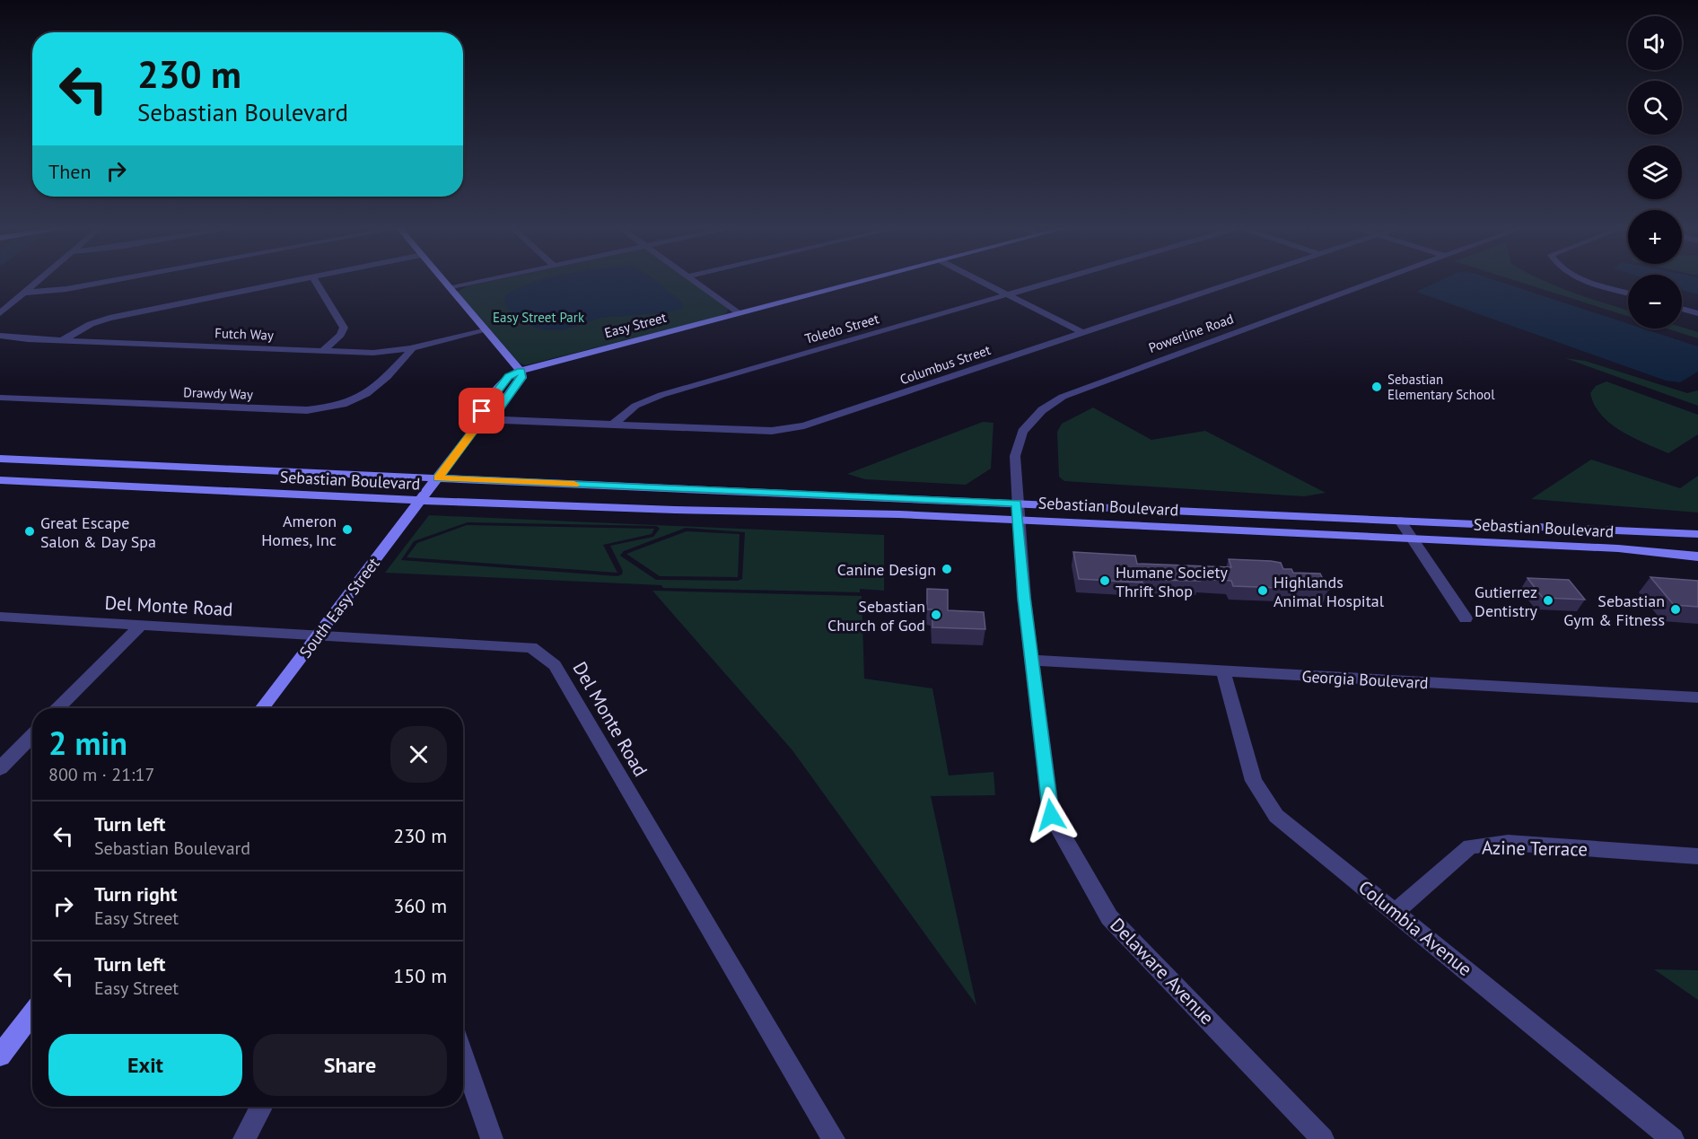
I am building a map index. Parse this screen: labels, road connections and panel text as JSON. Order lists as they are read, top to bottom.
{
  "streets": {
    "main road": ["Easy Street", "Sebastian Boulevard", "South Easy Street"],
    "street": [
      "Toledo Street",
      "Powerline Road",
      "Futch Way",
      "Columbus Street",
      "Drawdy Way",
      "Del Monte Road",
      "Georgia Boulevard",
      "Azine Terrace",
      "Columbia Avenue",
      "Delaware Avenue"
    ]
  },
  "crossings": [
    ["Toledo Street", "Columbus Street"],
    ["Powerline Road", "Sebastian Boulevard"],
    ["Powerline Road", "Delaware Avenue"],
    ["Futch Way", "Drawdy Way"],
    ["Sebastian Boulevard", "South Easy Street"],
    ["Sebastian Boulevard", "Delaware Avenue"],
    ["Del Monte Road", "South Easy Street"],
    ["Georgia Boulevard", "Columbia Avenue"],
    ["Georgia Boulevard", "Delaware Avenue"],
    ["Azine Terrace", "Columbia Avenue"]
  ],
  "parks": ["Easy Street Park"],
  "places": [
    "Sebastian Elementary School",
    "Ameron Homes, Inc",
    "Great Escape Salon & Day Spa",
    "Canine Design",
    "Humane Society Thrift Shop",
    "Highlands Animal Hospital",
    "Gutierrez Dentistry",
    "Sebastian Gym & Fitness",
    "Sebastian Church of God"
  ],
  "page": {
    "map_buttons": ["+", "−"],
    "turn": ["230 m", "Sebastian Boulevard"],
    "then": "Then",
    "heading": ["2 min", "800 m · 21:17"],
    "list": [
      {
        "name": "Turn left",
        "note": "Sebastian Boulevard",
        "value": "230 m"
      },
      {
        "name": "Turn right",
        "note": "Easy Street",
        "value": "360 m"
      },
      {
        "name": "Turn left",
        "note": "Easy Street",
        "value": "150 m"
      }
    ],
    "buttons": ["Exit", "Share"]
  }
}
